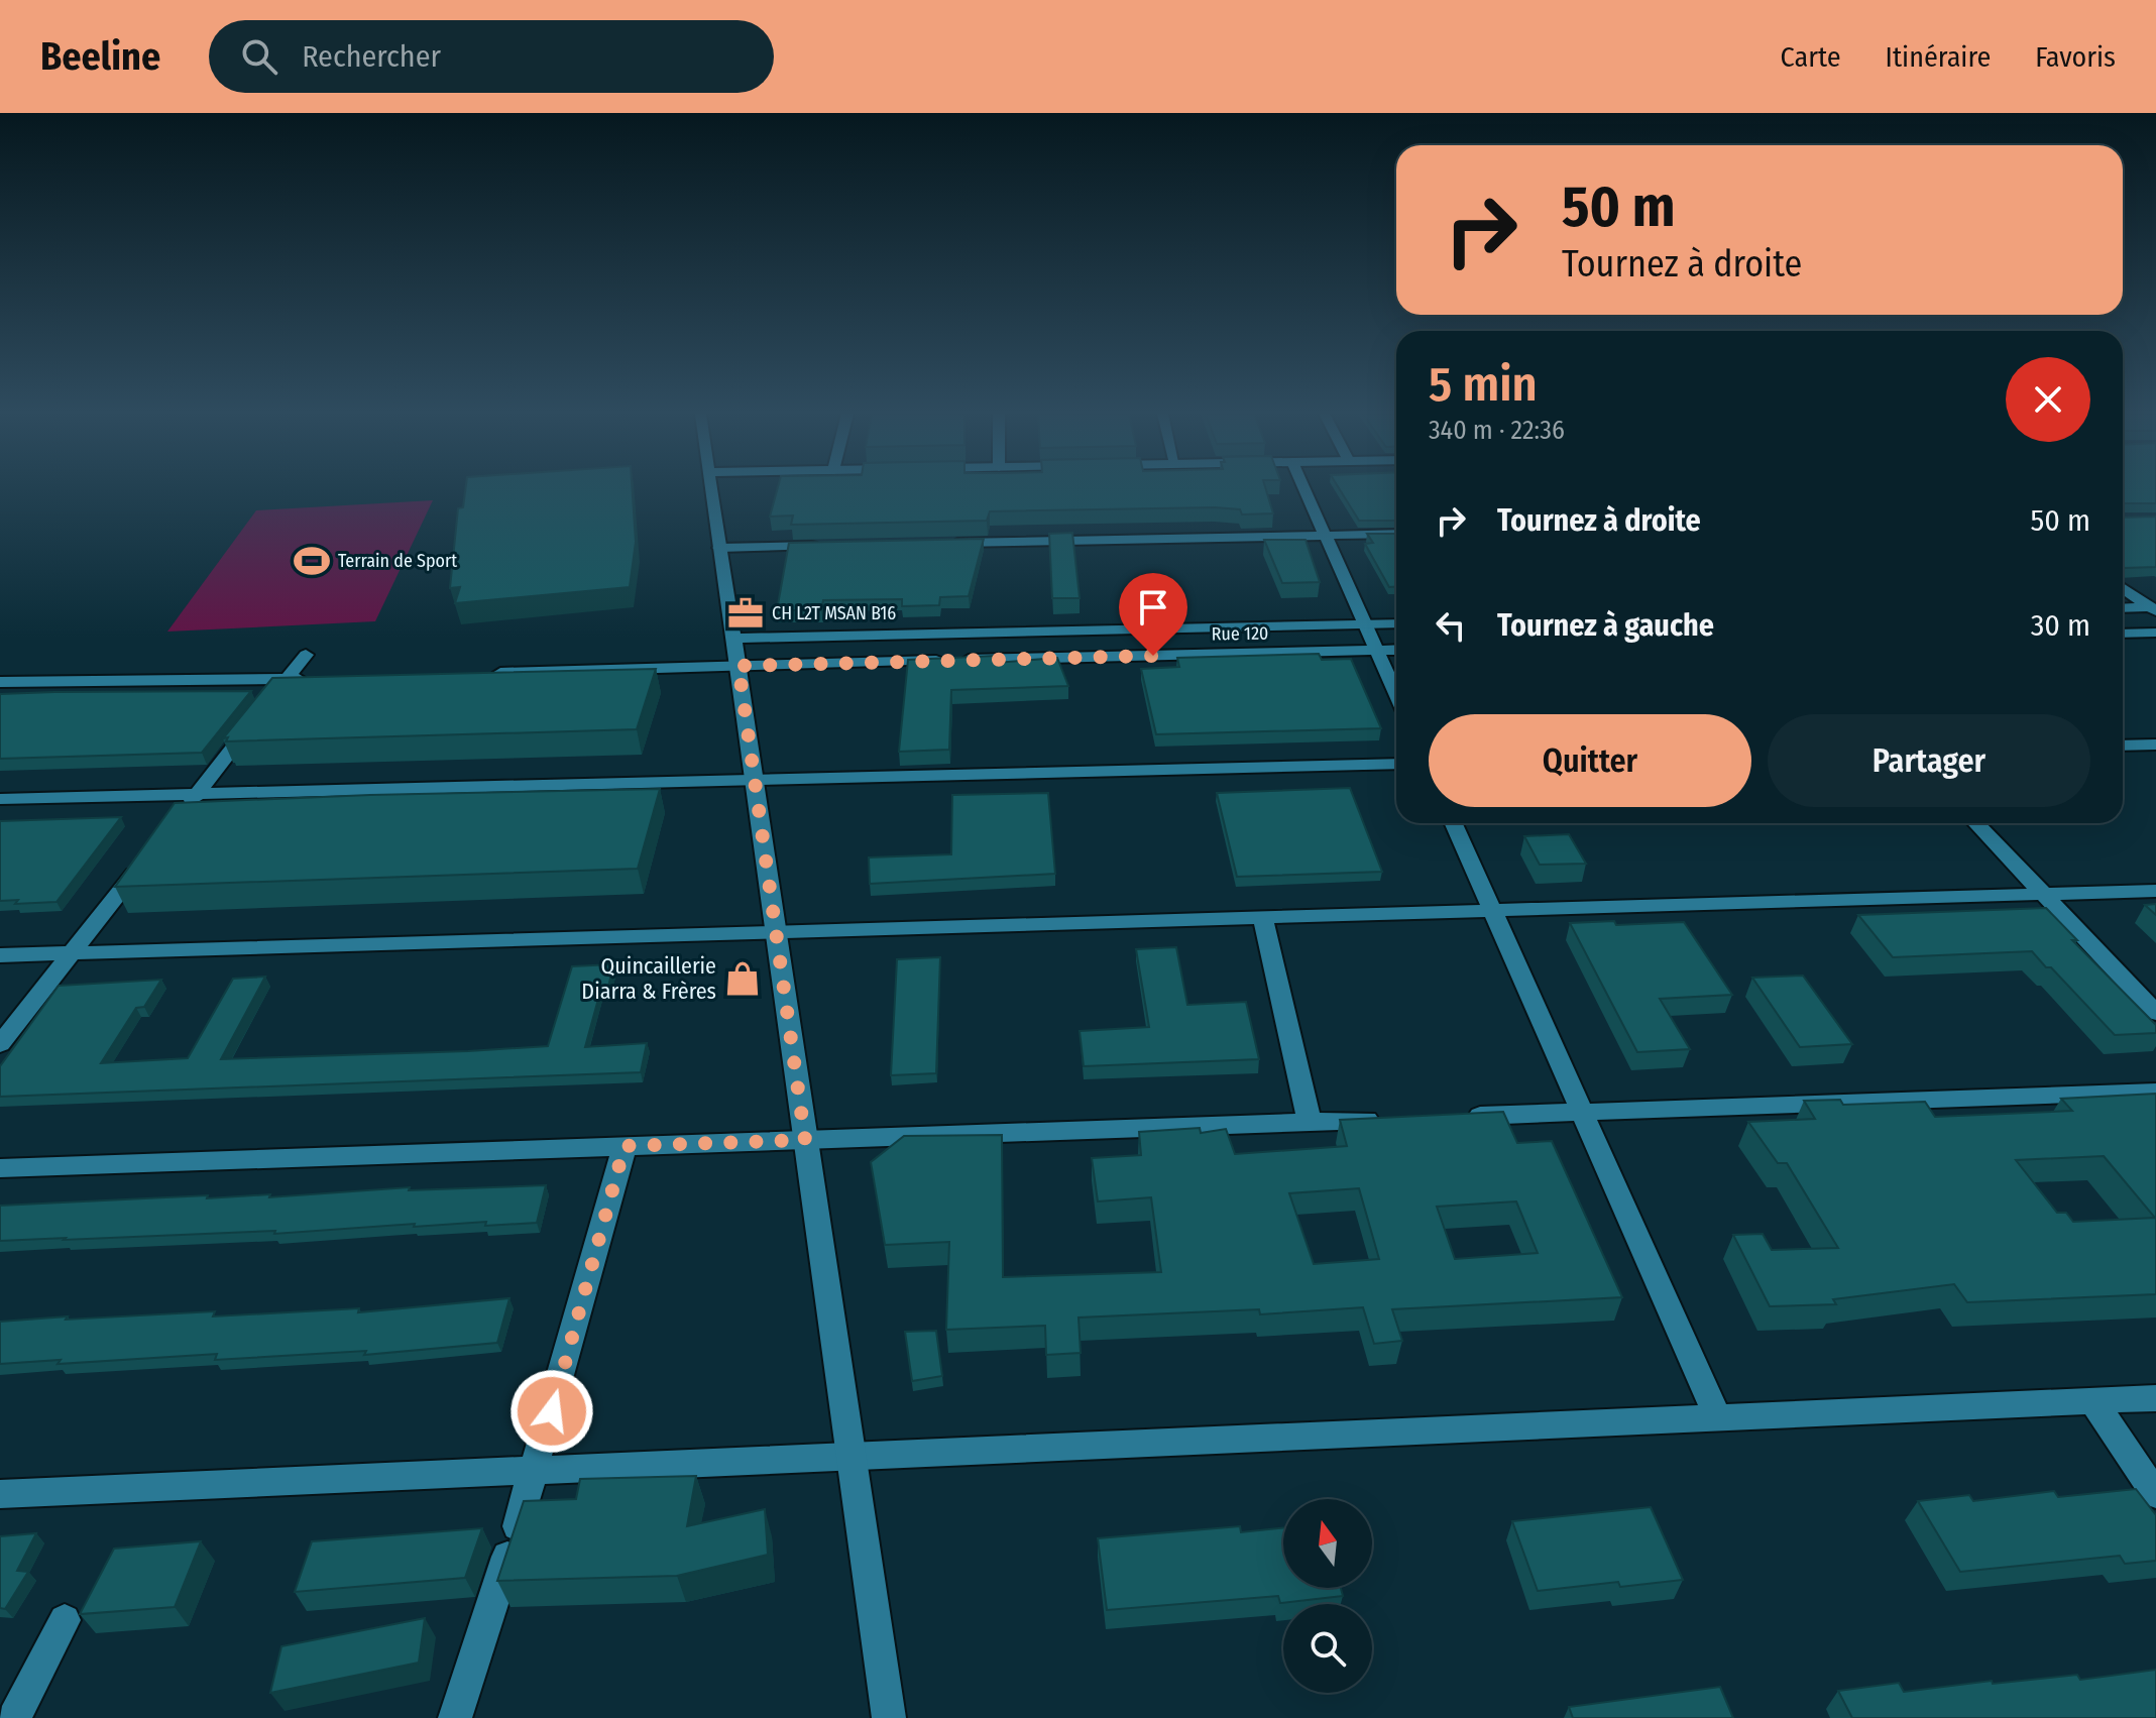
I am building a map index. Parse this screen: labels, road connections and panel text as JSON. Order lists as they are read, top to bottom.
{
  "streets": {
    "street": ["Rue 120"]
  },
  "places": {
    "sports": ["Terrain de Sport"],
    "office": ["CH L2T MSAN B16"],
    "shop": ["Quincaillerie Diarra & Frères"]
  },
  "north": "top",
  "page": {
    "header": "Beeline",
    "search": "Rechercher",
    "nav": ["Carte", "Itinéraire", "Favoris"],
    "turn": ["50 m", "Tournez à droite"],
    "heading": ["5 min", "340 m · 22:36"],
    "list": [
      {
        "name": "Tournez à droite",
        "value": "50 m"
      },
      {
        "name": "Tournez à gauche",
        "value": "30 m"
      }
    ],
    "buttons": ["Quitter", "Partager"]
  }
}
